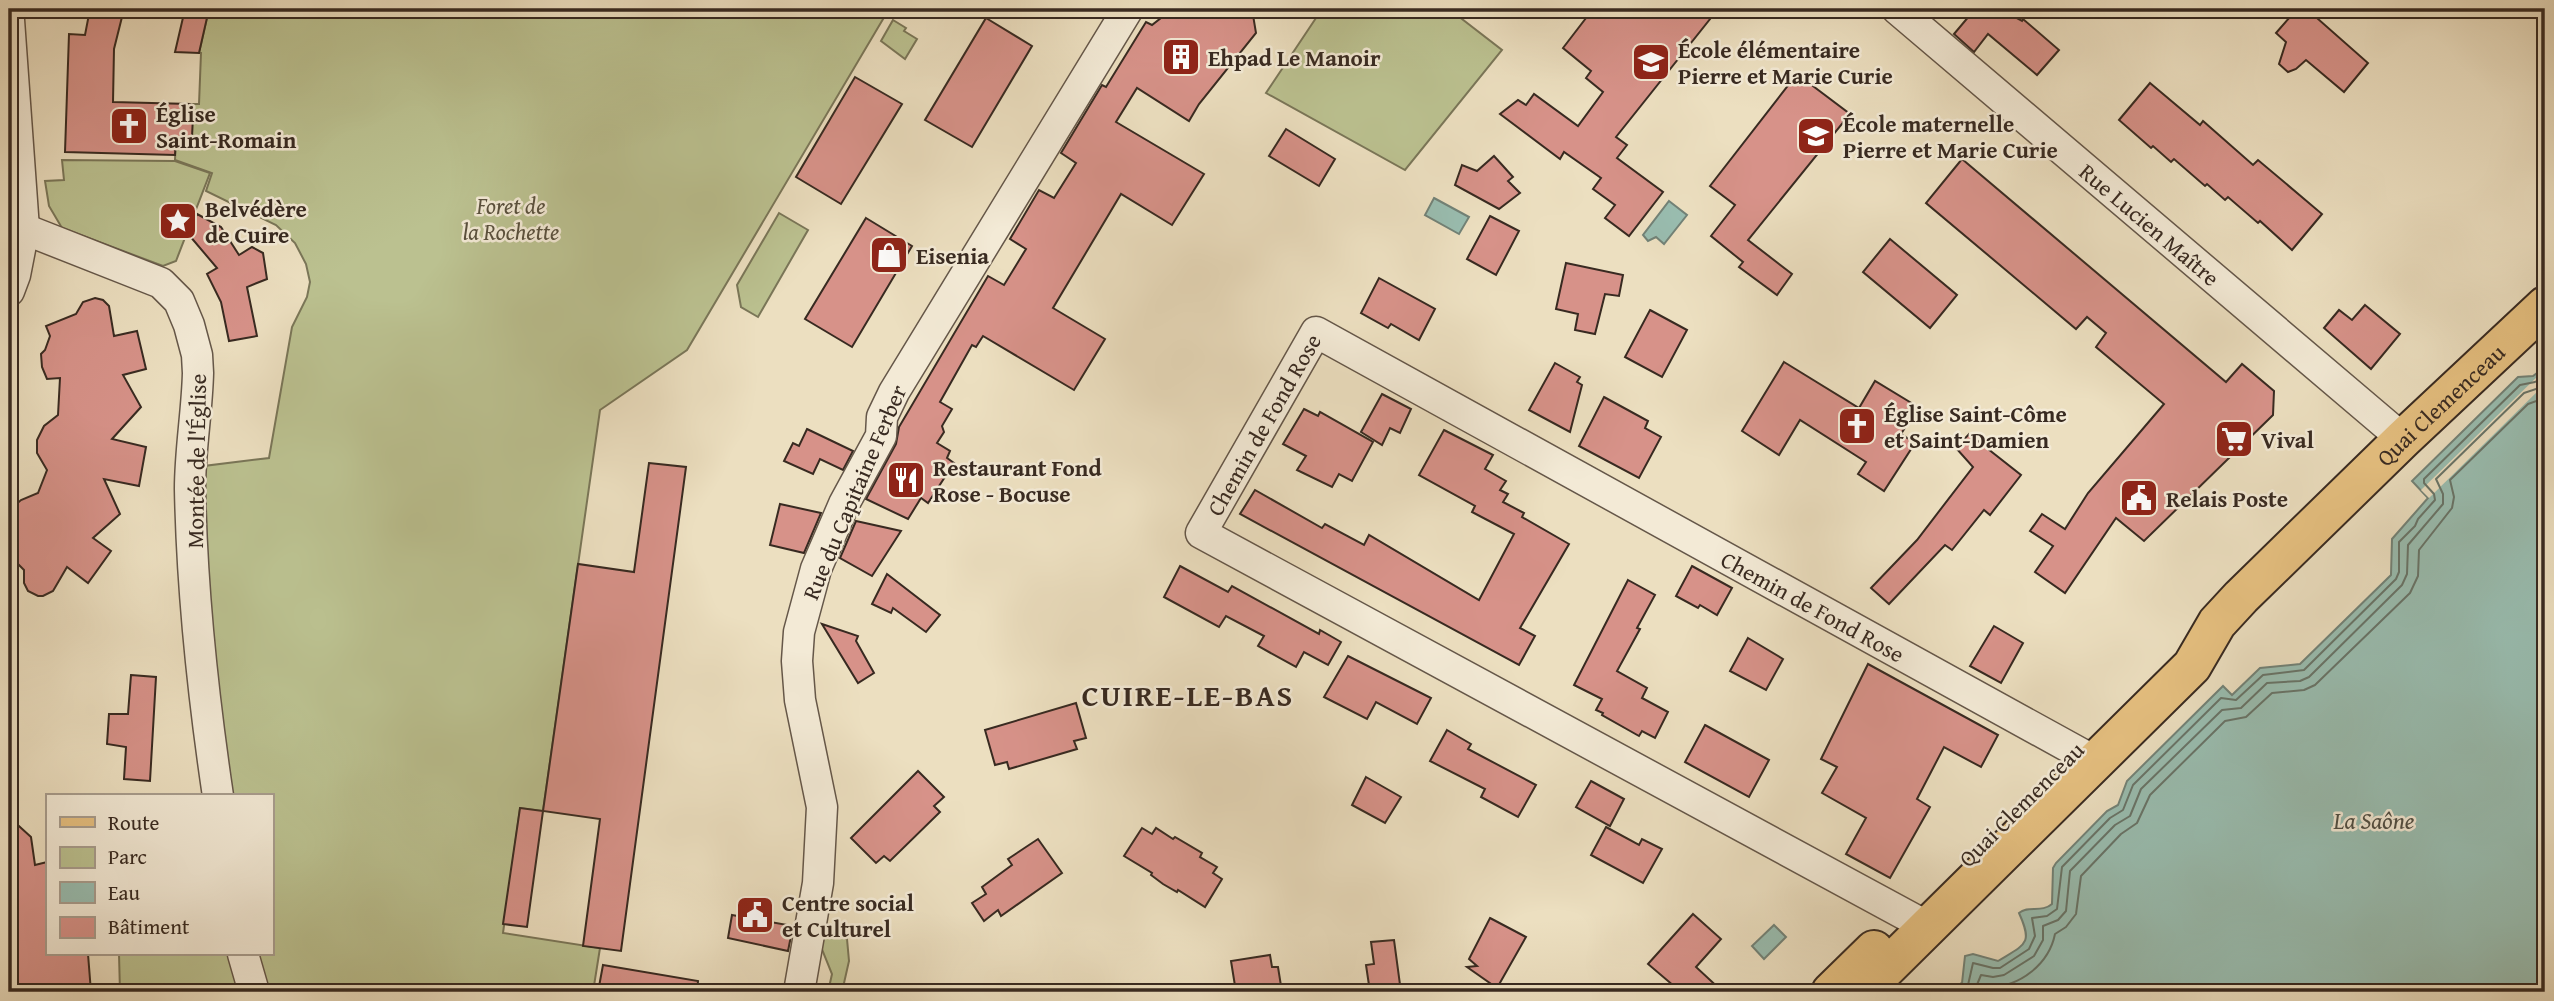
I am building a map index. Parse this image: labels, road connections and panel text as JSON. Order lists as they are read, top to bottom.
{
  "streets": {
    "main road": ["Quai Clemenceau"],
    "street": [
      "Rue Lucien Maître",
      "Chemin de Fond Rose",
      "Montée de l'Église",
      "Rue du Capitaine Ferber"
    ]
  },
  "crossings": [
    ["Rue Lucien Maître", "Quai Clemenceau"],
    ["Quai Clemenceau", "Chemin de Fond Rose"]
  ],
  "districts": ["CUIRE-LE-BAS"],
  "water": ["La Saône"],
  "parks": ["Foret de la Rochette"],
  "places": {
    "building": ["Ehpad Le Manoir"],
    "school or university": ["École élémentaire Pierre et Marie Curie", "École maternelle Pierre et Marie Curie"],
    "church": ["Église Saint-Romain", "Église Saint-Côme et Saint-Damien"],
    "place": ["Belvédère de Cuire"],
    "shop": ["Eisenia"],
    "supermarket": ["Vival"],
    "restaurant": ["Restaurant Fond Rose - Bocuse"],
    "public building": ["Relais Poste", "Centre social et Culturel"]
  },
  "legend": [
    "Route",
    "Parc",
    "Eau",
    "Bâtiment"
  ]
}
